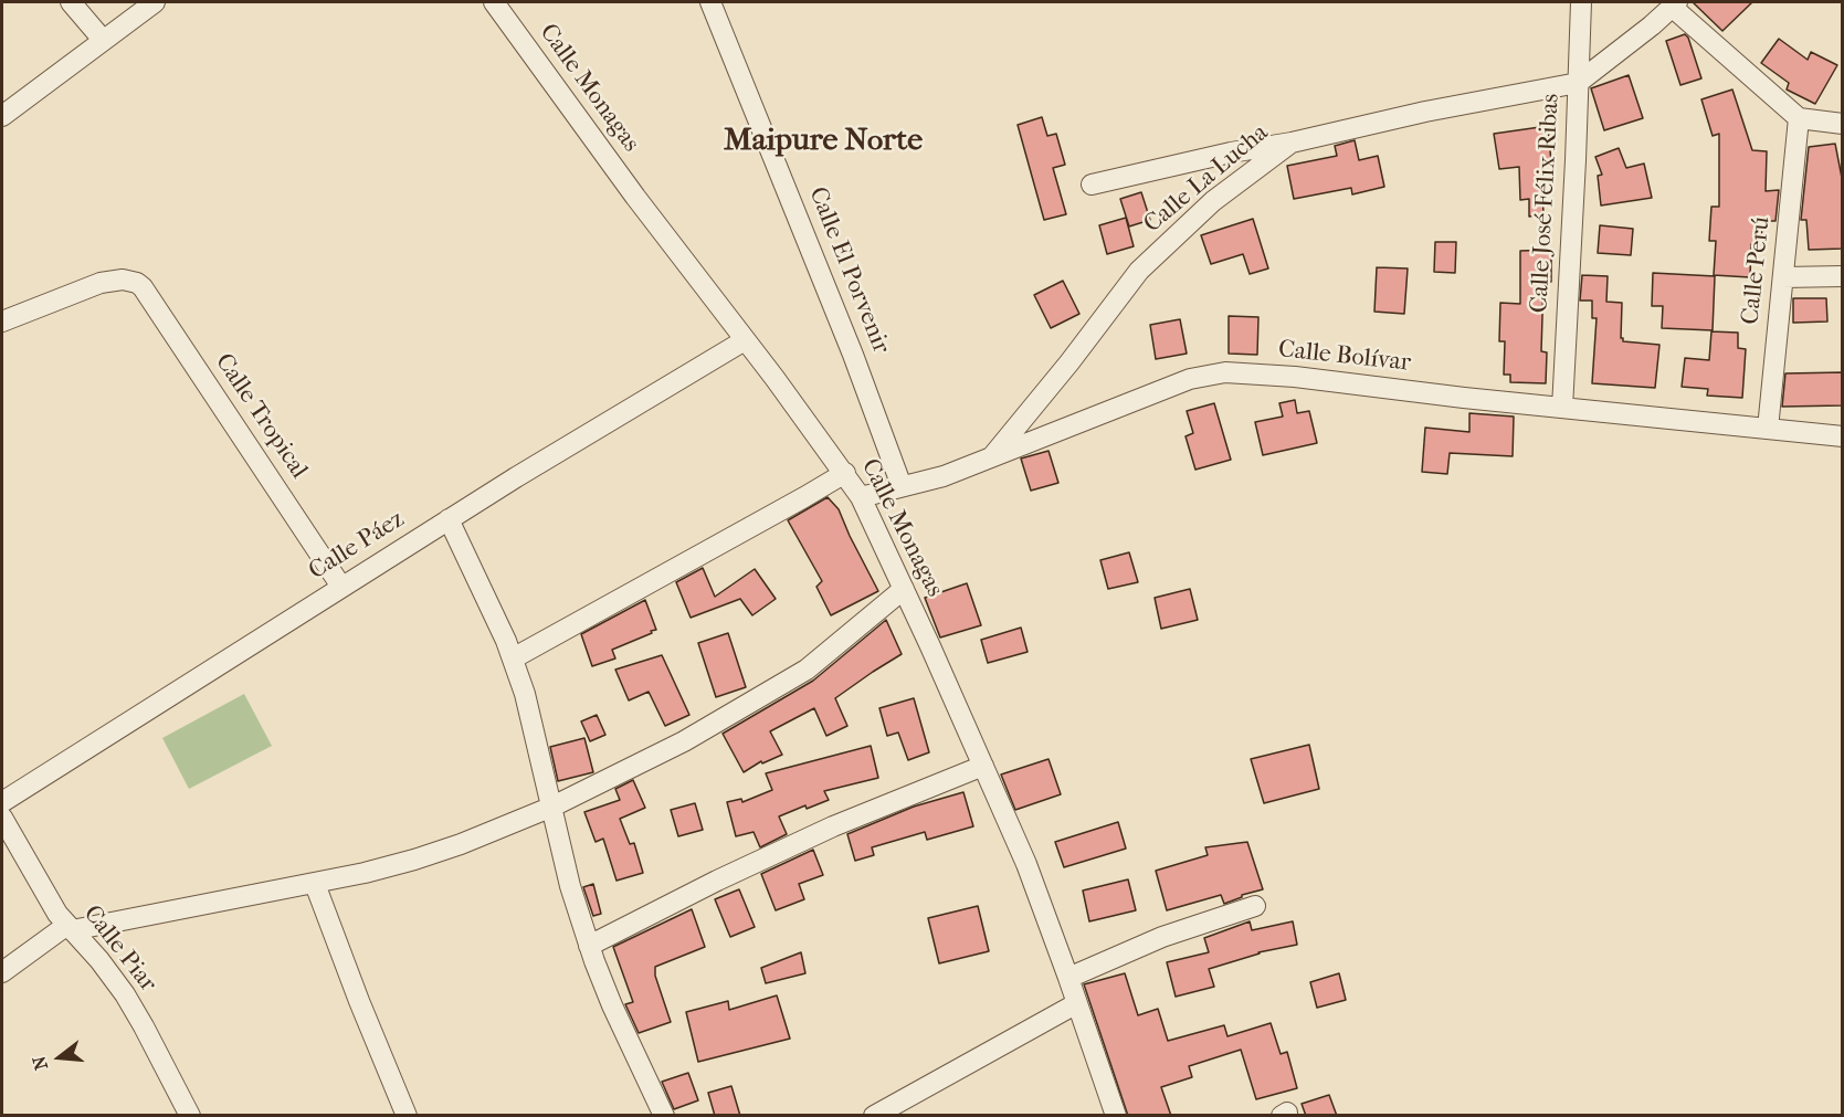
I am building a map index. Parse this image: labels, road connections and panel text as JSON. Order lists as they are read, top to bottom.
{
  "streets": {
    "street": [
      "Calle Monagas",
      "Calle La Lucha",
      "Calle José Félix Ribas",
      "Calle El Porvenir",
      "Calle Perú",
      "Calle Bolívar",
      "Calle Tropical",
      "Calle Páez",
      "Calle Piar"
    ]
  },
  "crossings": [
    ["Calle Monagas", "Calle Bolívar"],
    ["Calle Monagas", "Calle Páez"],
    ["Calle La Lucha", "Calle José Félix Ribas"],
    ["Calle La Lucha", "Calle Bolívar"],
    ["Calle José Félix Ribas", "Calle Bolívar"],
    ["Calle El Porvenir", "Calle Bolívar"],
    ["Calle Perú", "Calle Bolívar"],
    ["Calle Tropical", "Calle Páez"]
  ],
  "districts": ["Maipure Norte"],
  "north": "left"
}
